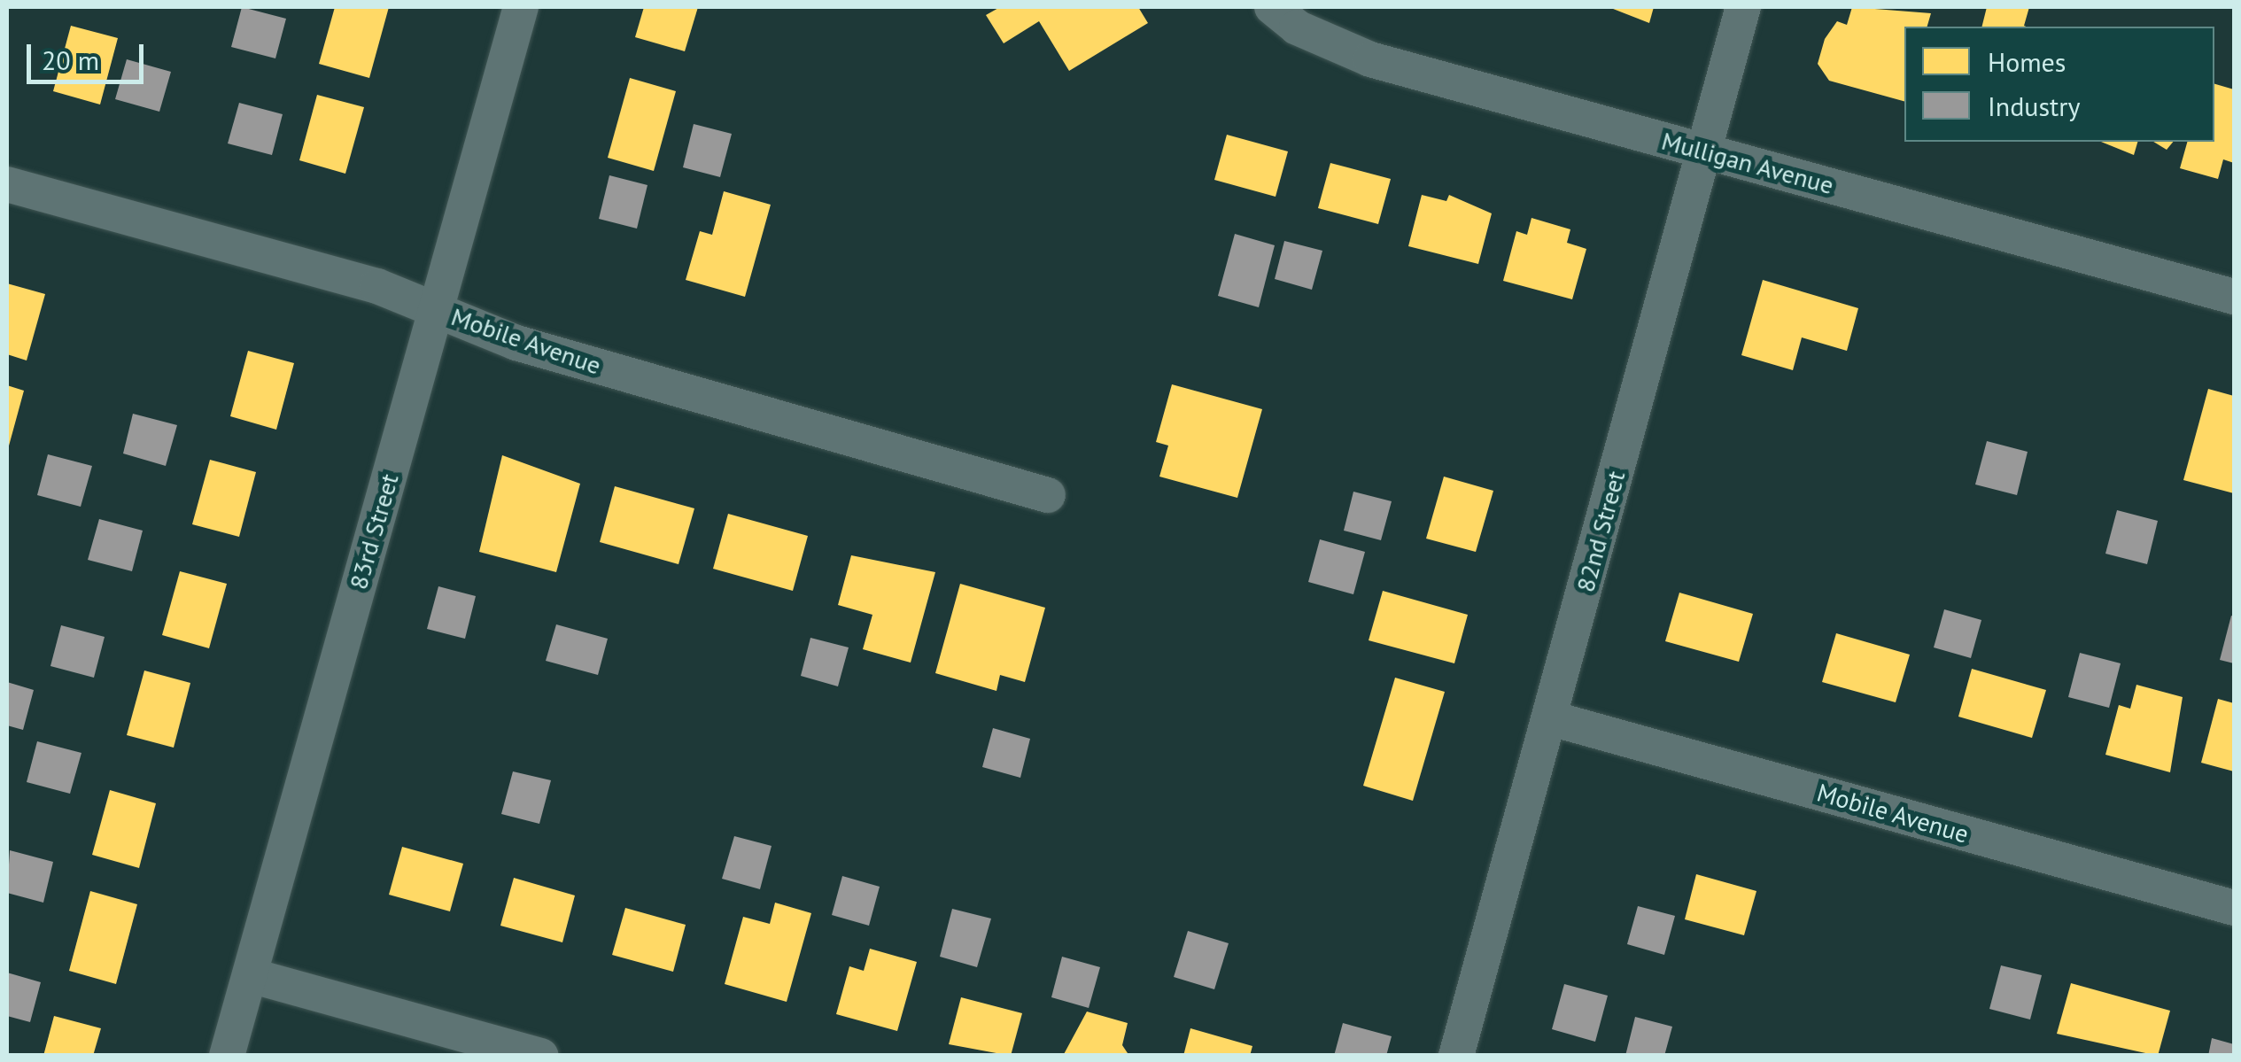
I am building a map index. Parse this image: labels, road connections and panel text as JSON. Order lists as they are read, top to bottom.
{
  "streets": {
    "street": [
      "Mulligan Avenue",
      "Mobile Avenue",
      "83rd Street",
      "82nd Street"
    ]
  },
  "crossings": [
    ["Mulligan Avenue", "82nd Street"],
    ["Mobile Avenue", "83rd Street"],
    ["Mobile Avenue", "82nd Street"]
  ],
  "legend": ["Homes", "Industry"],
  "scale_bar": "20 m"
}
